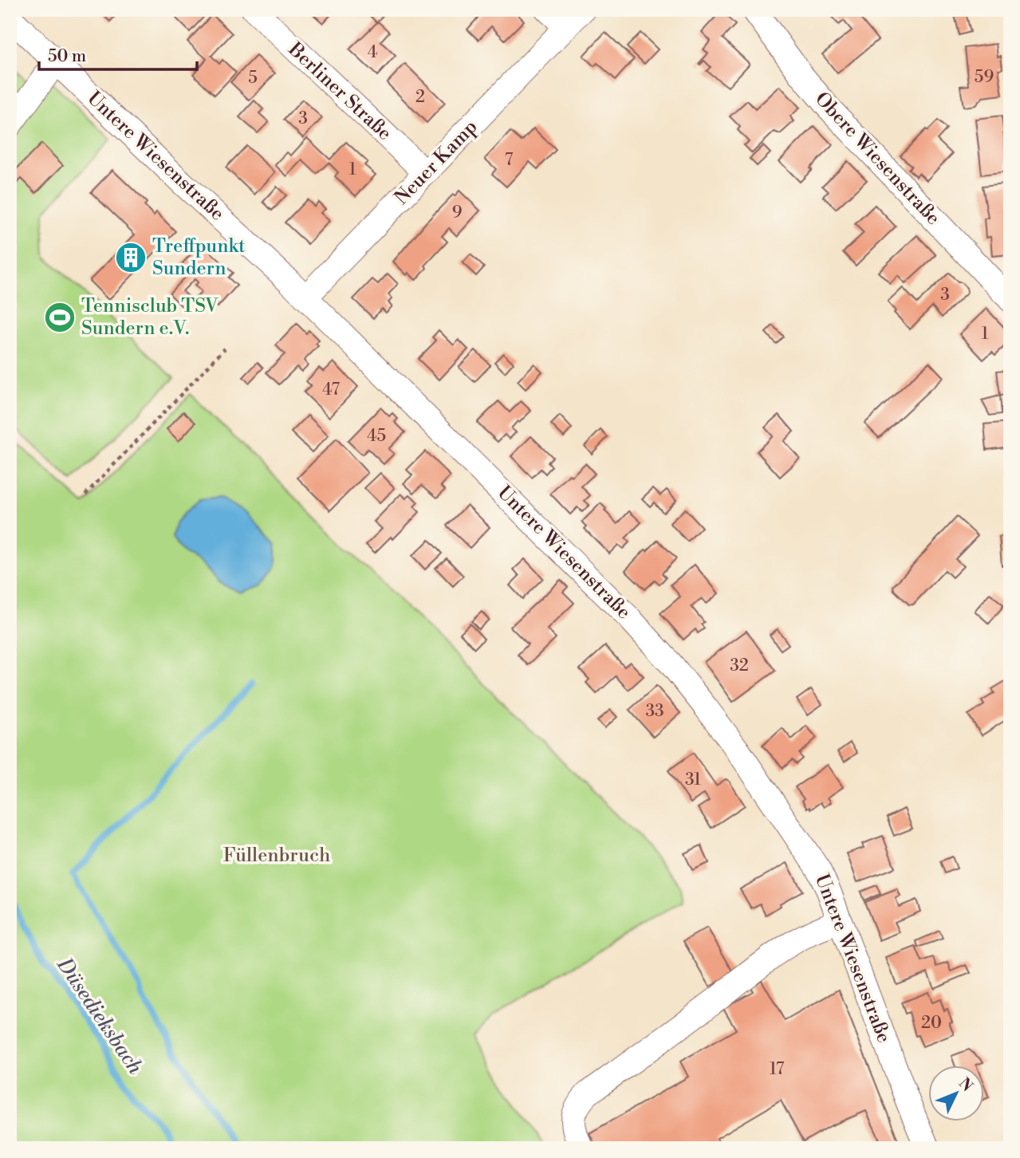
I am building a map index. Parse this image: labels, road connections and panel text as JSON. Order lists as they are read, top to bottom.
{
  "streets": {
    "street": [
      "Berliner Straße",
      "Untere Wiesenstraße",
      "Obere Wiesenstraße",
      "Neuer Kamp"
    ]
  },
  "crossings": [
    ["Berliner Straße", "Neuer Kamp"],
    ["Untere Wiesenstraße", "Neuer Kamp"]
  ],
  "water": ["Düsedieksbach"],
  "parks": ["Füllenbruch"],
  "places": {
    "building": ["Treffpunkt Sundern"],
    "sports": ["Tennisclub TSV Sundern e.V."]
  },
  "house_numbers": [
    "4",
    "59",
    "5",
    "2",
    "3",
    "7",
    "1",
    "9",
    "3",
    "1",
    "47",
    "45",
    "32",
    "33",
    "31",
    "20",
    "17"
  ],
  "scale_bar": "50 m",
  "north": "top right"
}
